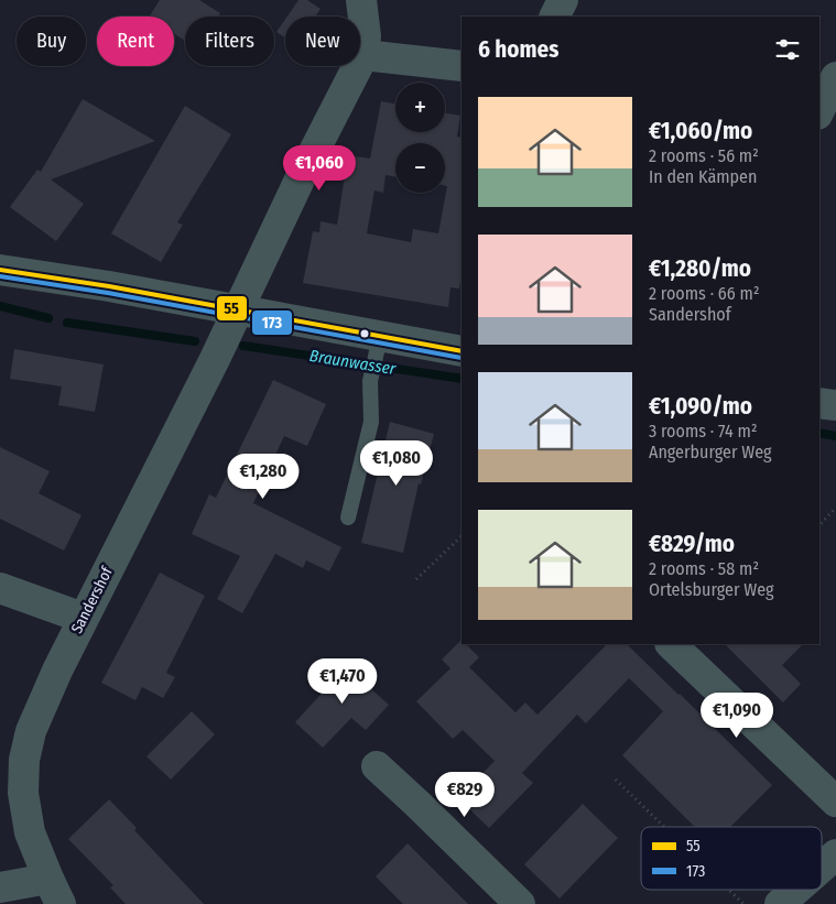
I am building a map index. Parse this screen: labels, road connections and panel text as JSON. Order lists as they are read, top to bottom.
{
  "streets": {
    "street": ["Sandershof"]
  },
  "water": ["Braunwasser"],
  "lines": ["transit line 55", "transit line 173"],
  "legend": ["55", "173"],
  "page": {
    "chip": [
      "Buy",
      "Rent",
      "Filters",
      "New"
    ],
    "heading": "6 homes",
    "map_buttons": ["+", "−"],
    "list": [
      {
        "name": "€1,060/mo",
        "note": "2 rooms · 56 m² · In den Kämpen"
      },
      {
        "name": "€1,280/mo",
        "note": "2 rooms · 66 m² · Sandershof"
      },
      {
        "name": "€1,090/mo",
        "note": "3 rooms · 74 m² · Angerburger Weg"
      },
      {
        "name": "€829/mo",
        "note": "2 rooms · 58 m² · Ortelsburger Weg"
      }
    ],
    "price": [
      "€1,060",
      "€1,080",
      "€1,280",
      "€1,470",
      "€1,090",
      "€829"
    ]
  }
}
